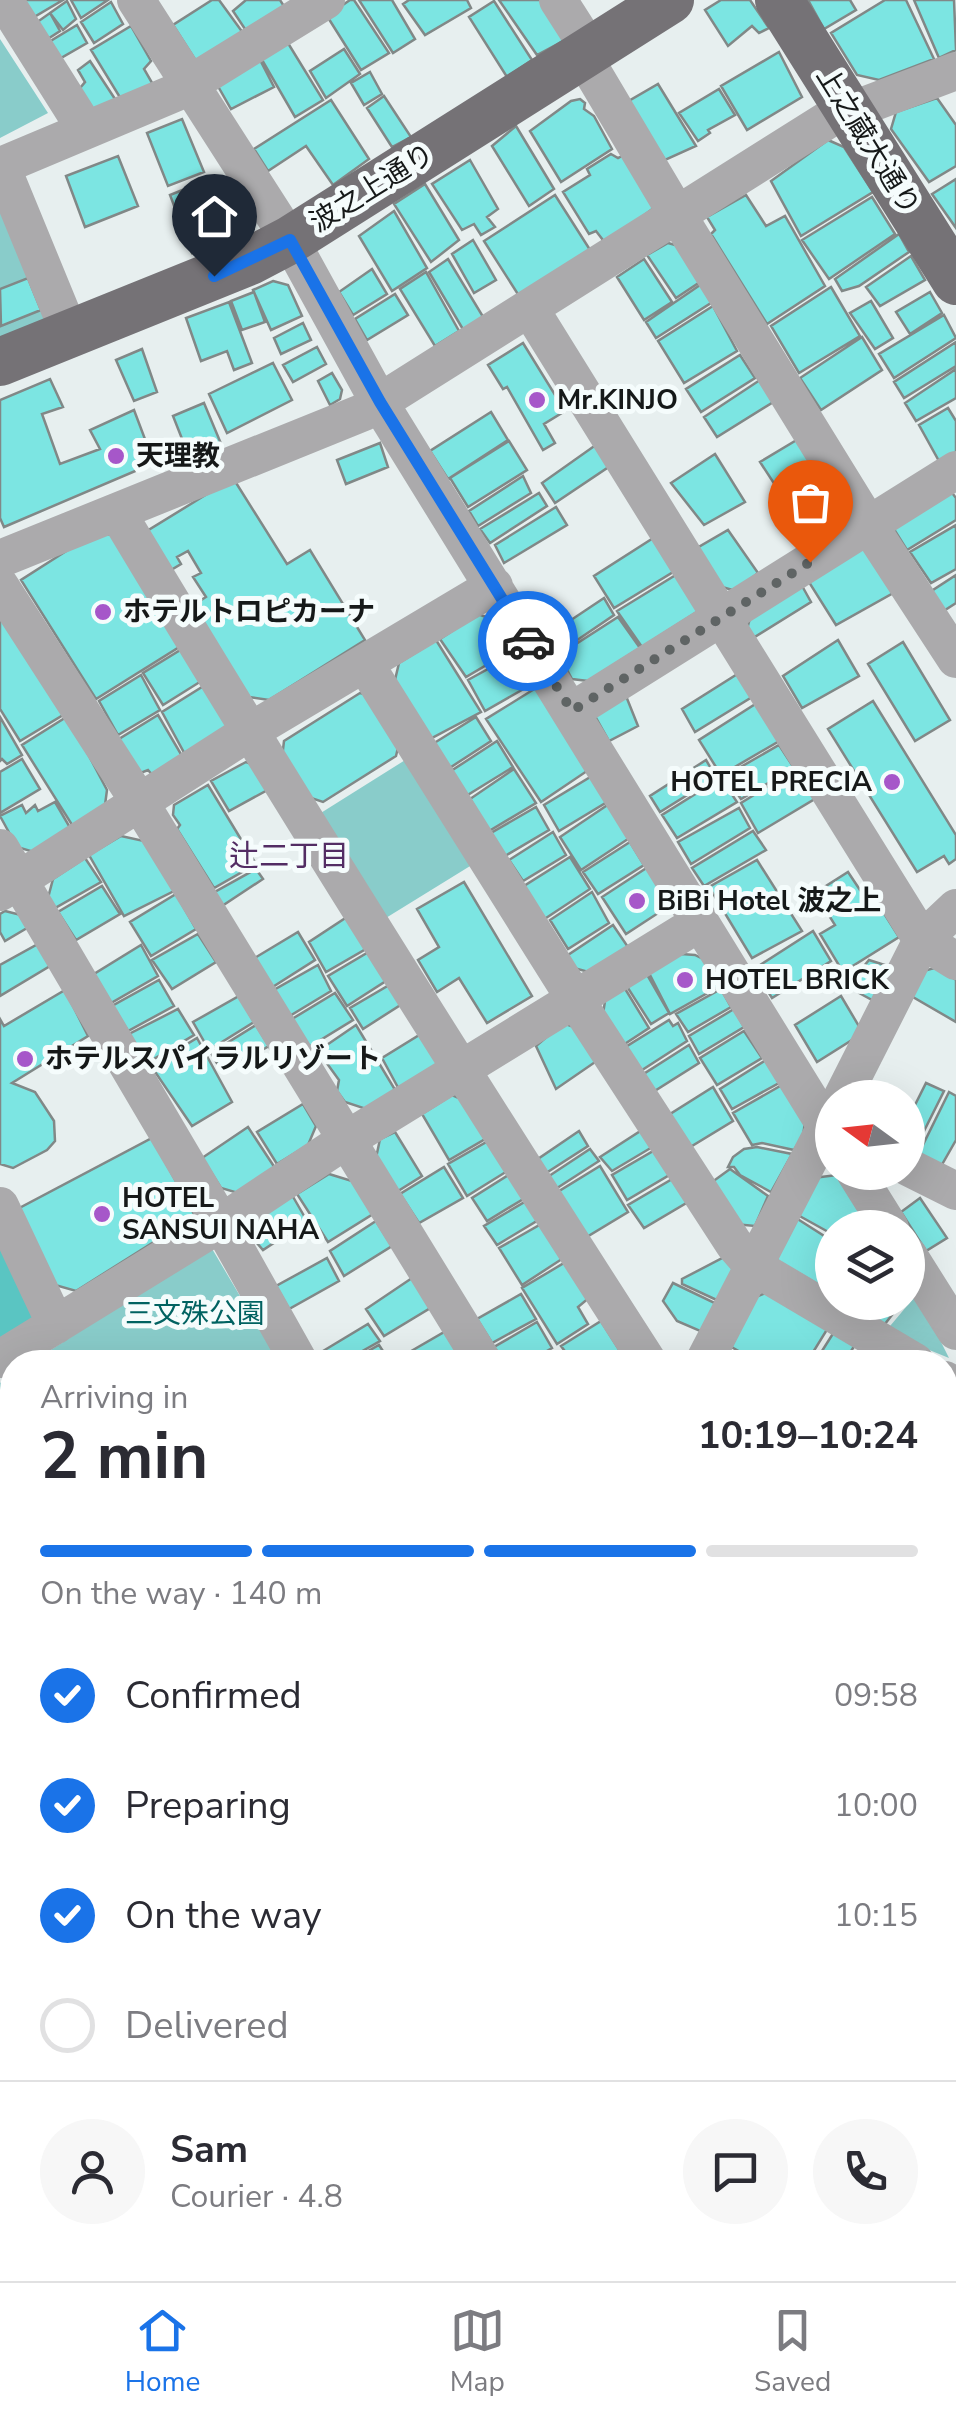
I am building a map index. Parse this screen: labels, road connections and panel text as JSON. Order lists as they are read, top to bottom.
{
  "streets": {
    "main road": ["上之蔵大通り", "波之上通り"]
  },
  "districts": ["辻二丁目"],
  "parks": ["三文殊公園"],
  "places": [
    "Mr.KINJO",
    "天理教",
    "ホテルトロピカーナ",
    "HOTEL PRECIA",
    "BiBi Hotel 波之上",
    "HOTEL BRICK",
    "ホテルスパイラルリゾート",
    "HOTEL SANSUI NAHA"
  ],
  "north": "left",
  "page": {
    "heading": ["2 min", "Arriving in", "10:19–10:24"],
    "panel": ["Sam", "Courier · 4.8"],
    "bar": "On the way · 140 m",
    "list": [
      ["Confirmed", "09:58"],
      ["Preparing", "10:00"],
      ["On the way", "10:15"],
      "Delivered"
    ],
    "tabs": ["Home", "Map", "Saved"]
  }
}
